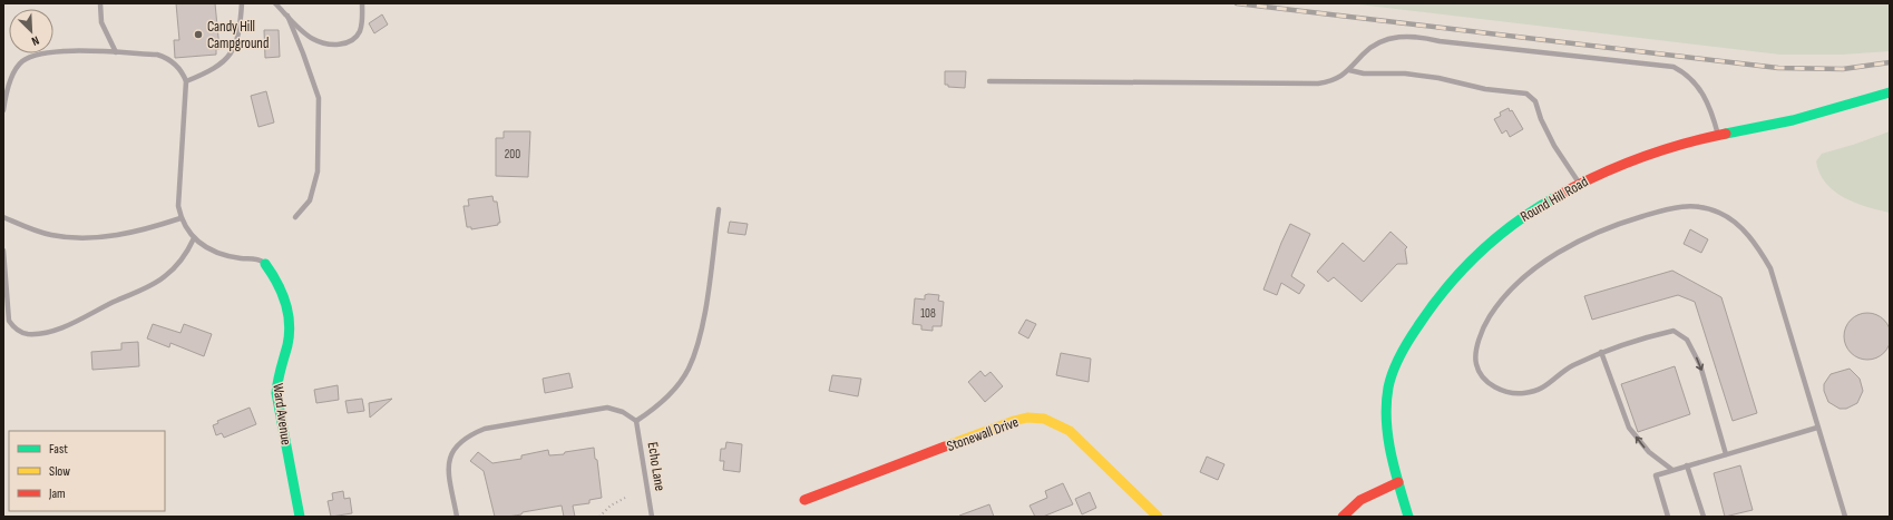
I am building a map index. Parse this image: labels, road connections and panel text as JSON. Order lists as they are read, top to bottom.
{
  "streets": {
    "street": ["Round Hill Road", "Ward Avenue", "Stonewall Drive"],
    "lane": ["Echo Lane"]
  },
  "places": ["Candy Hill Campground"],
  "house_numbers": ["200", "108"],
  "legend": ["Fast", "Slow", "Jam"],
  "north": "bottom right"
}
